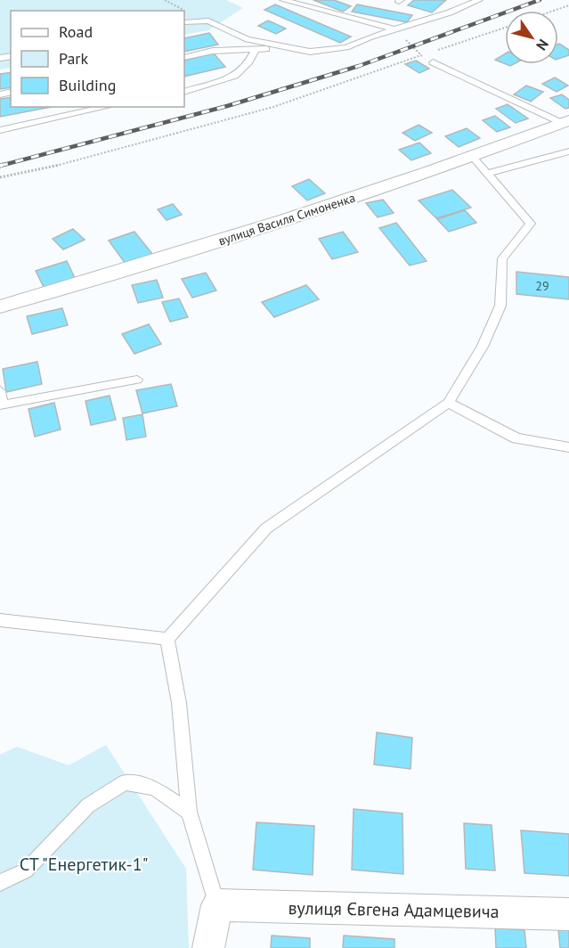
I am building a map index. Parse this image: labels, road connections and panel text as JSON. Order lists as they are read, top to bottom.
{
  "streets": {
    "street": ["вулиця Василя Симоненка", "вулиця Євгена Адамцевича"]
  },
  "parks": ["СТ \"Енергетик-1\""],
  "house_numbers": ["29"],
  "legend": ["Road", "Park", "Building"],
  "north": "bottom right"
}
